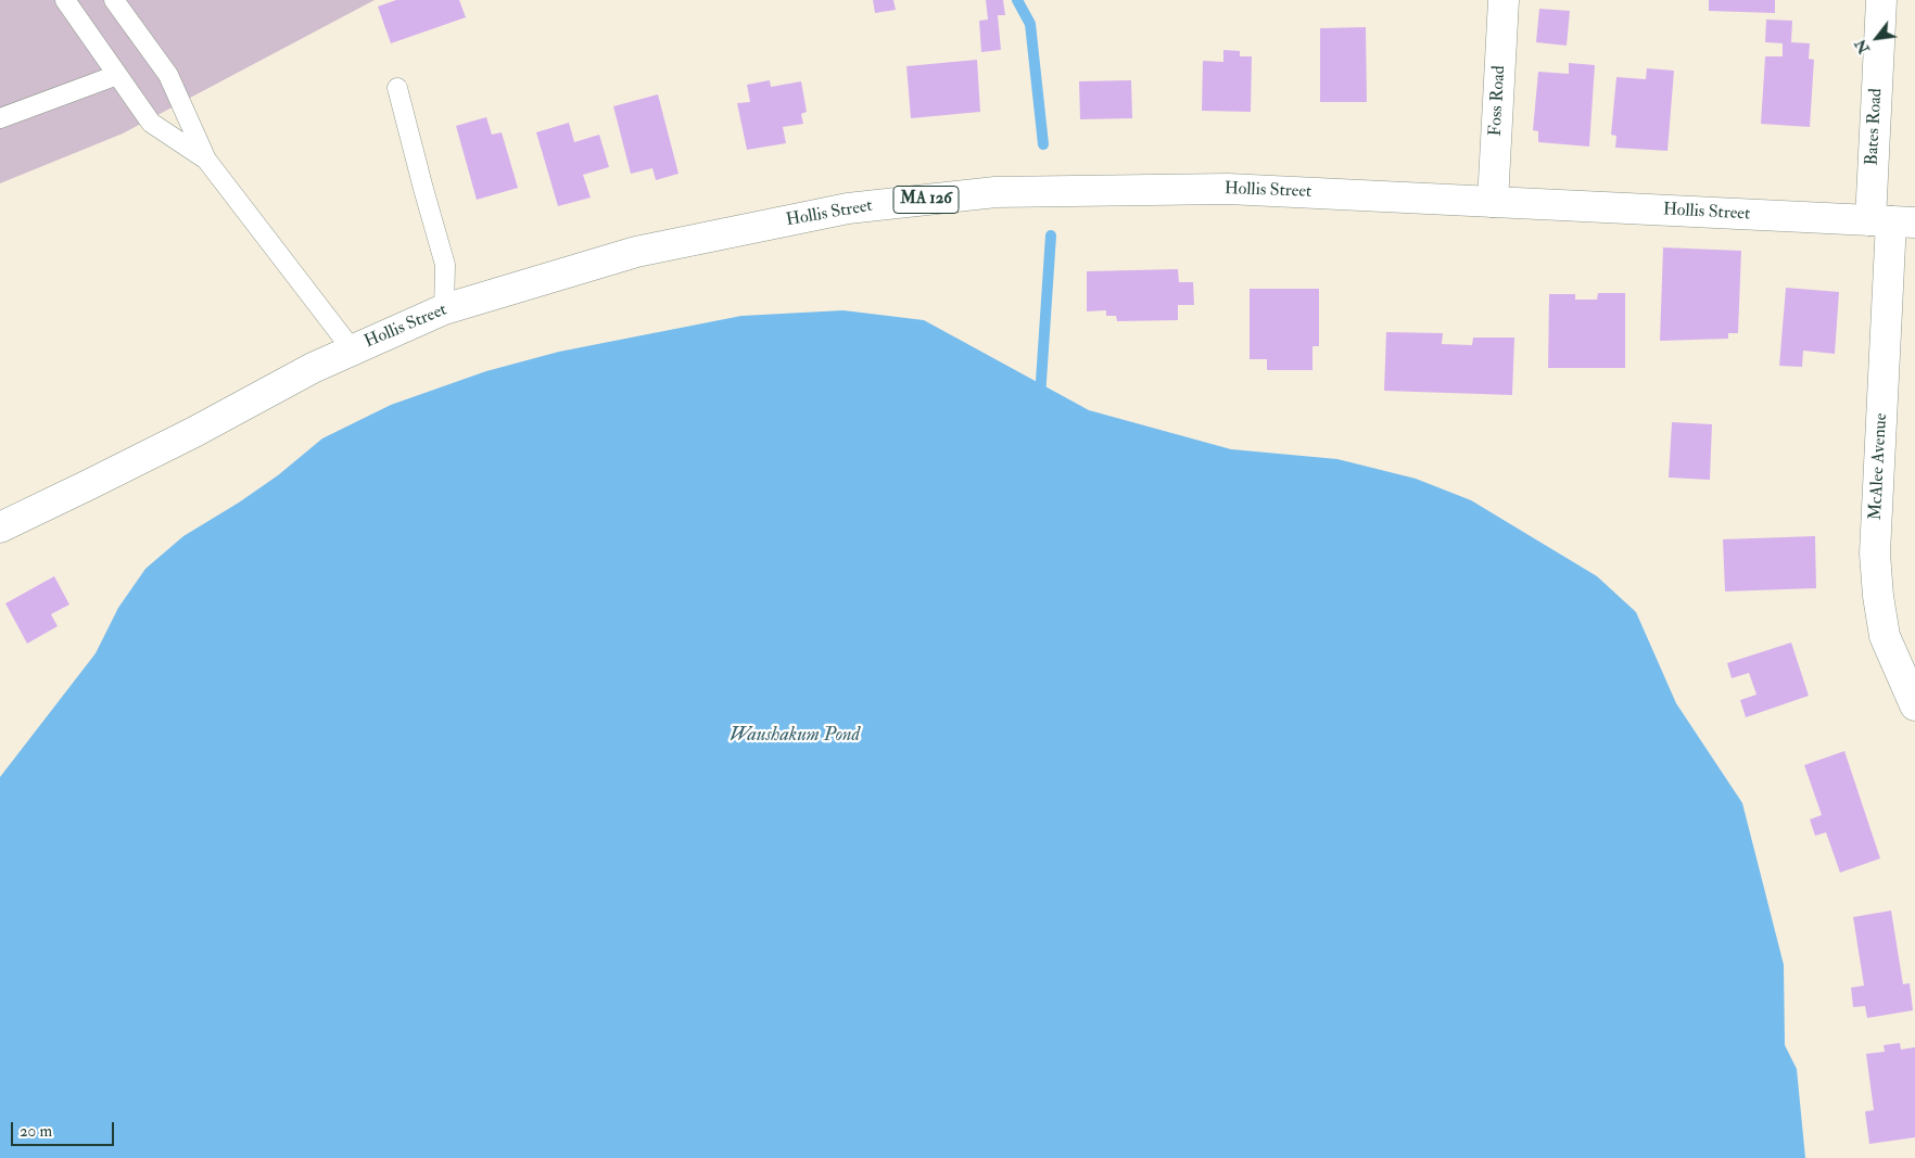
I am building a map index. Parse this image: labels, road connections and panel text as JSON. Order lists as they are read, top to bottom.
{
  "streets": {
    "main road": [
      "Foss Road",
      "Bates Road",
      "Hollis Street",
      "MA 126",
      "McAlee Avenue"
    ]
  },
  "crossings": [
    ["Foss Road", "Hollis Street"],
    ["Bates Road", "Hollis Street"],
    ["Bates Road", "McAlee Avenue"],
    ["Hollis Street", "McAlee Avenue"]
  ],
  "water": ["Waushakum Pond"],
  "scale_bar": "20 m",
  "north": "bottom left"
}
